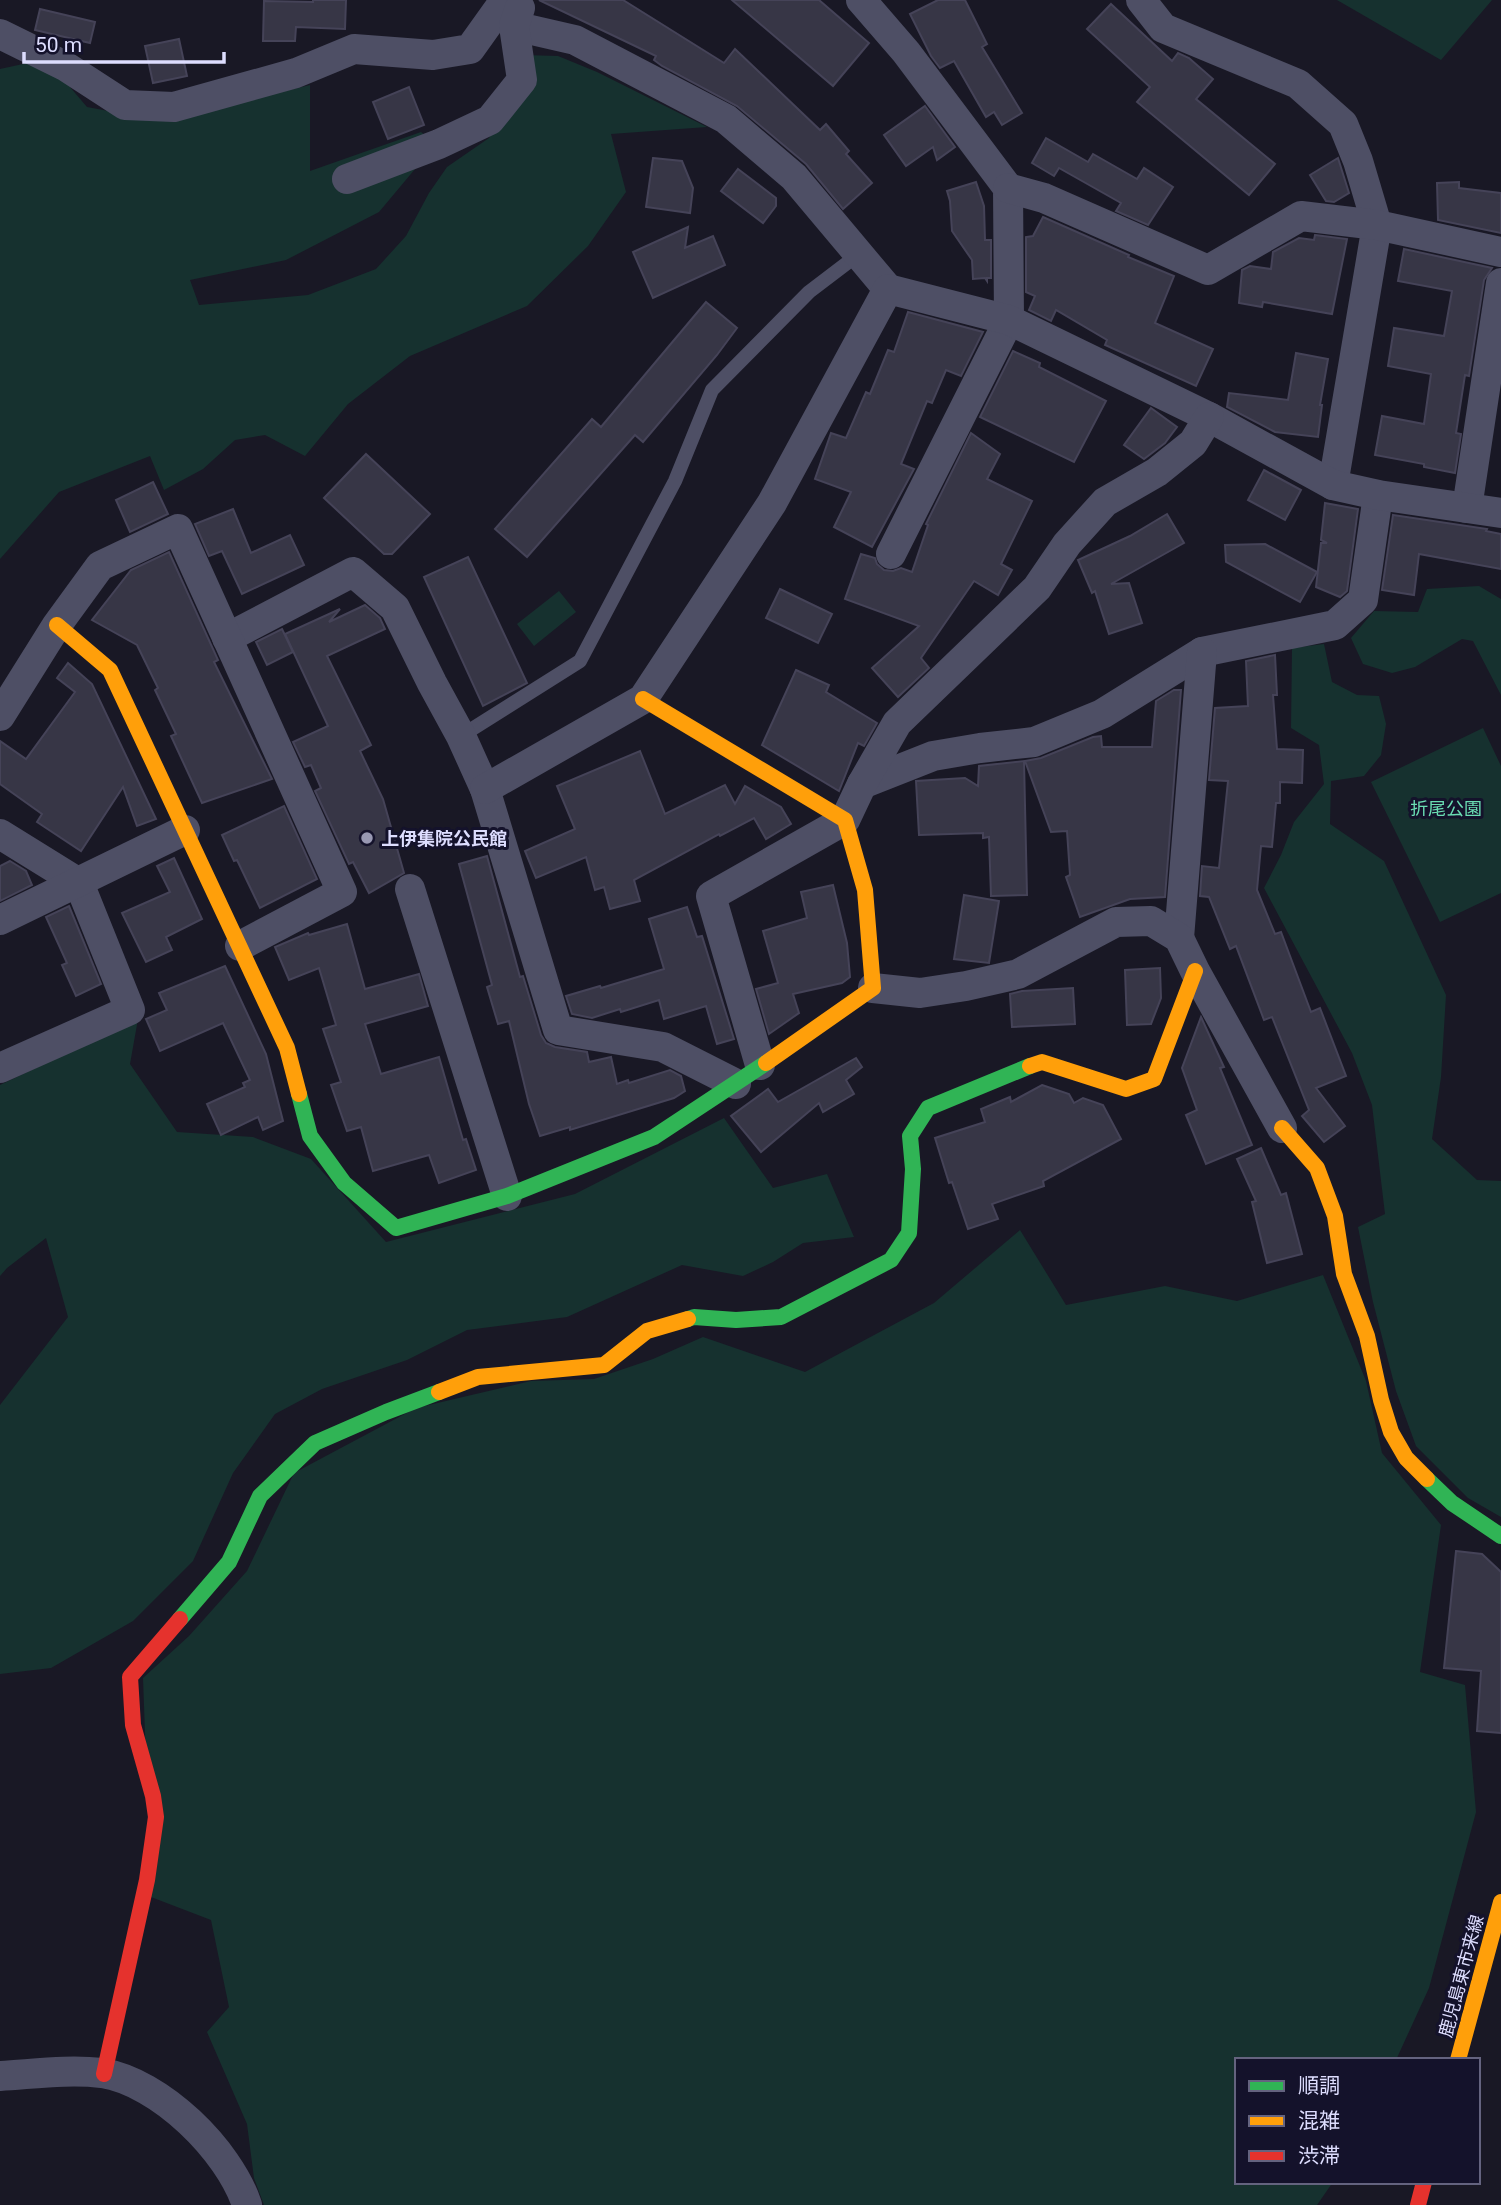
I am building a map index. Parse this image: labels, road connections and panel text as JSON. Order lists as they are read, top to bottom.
{
  "streets": {
    "street": ["鹿児島東市来線"]
  },
  "parks": ["折尾公園"],
  "places": ["上伊集院公民館"],
  "legend": ["順調", "混雑", "渋滞"],
  "scale_bar": "50 m"
}
